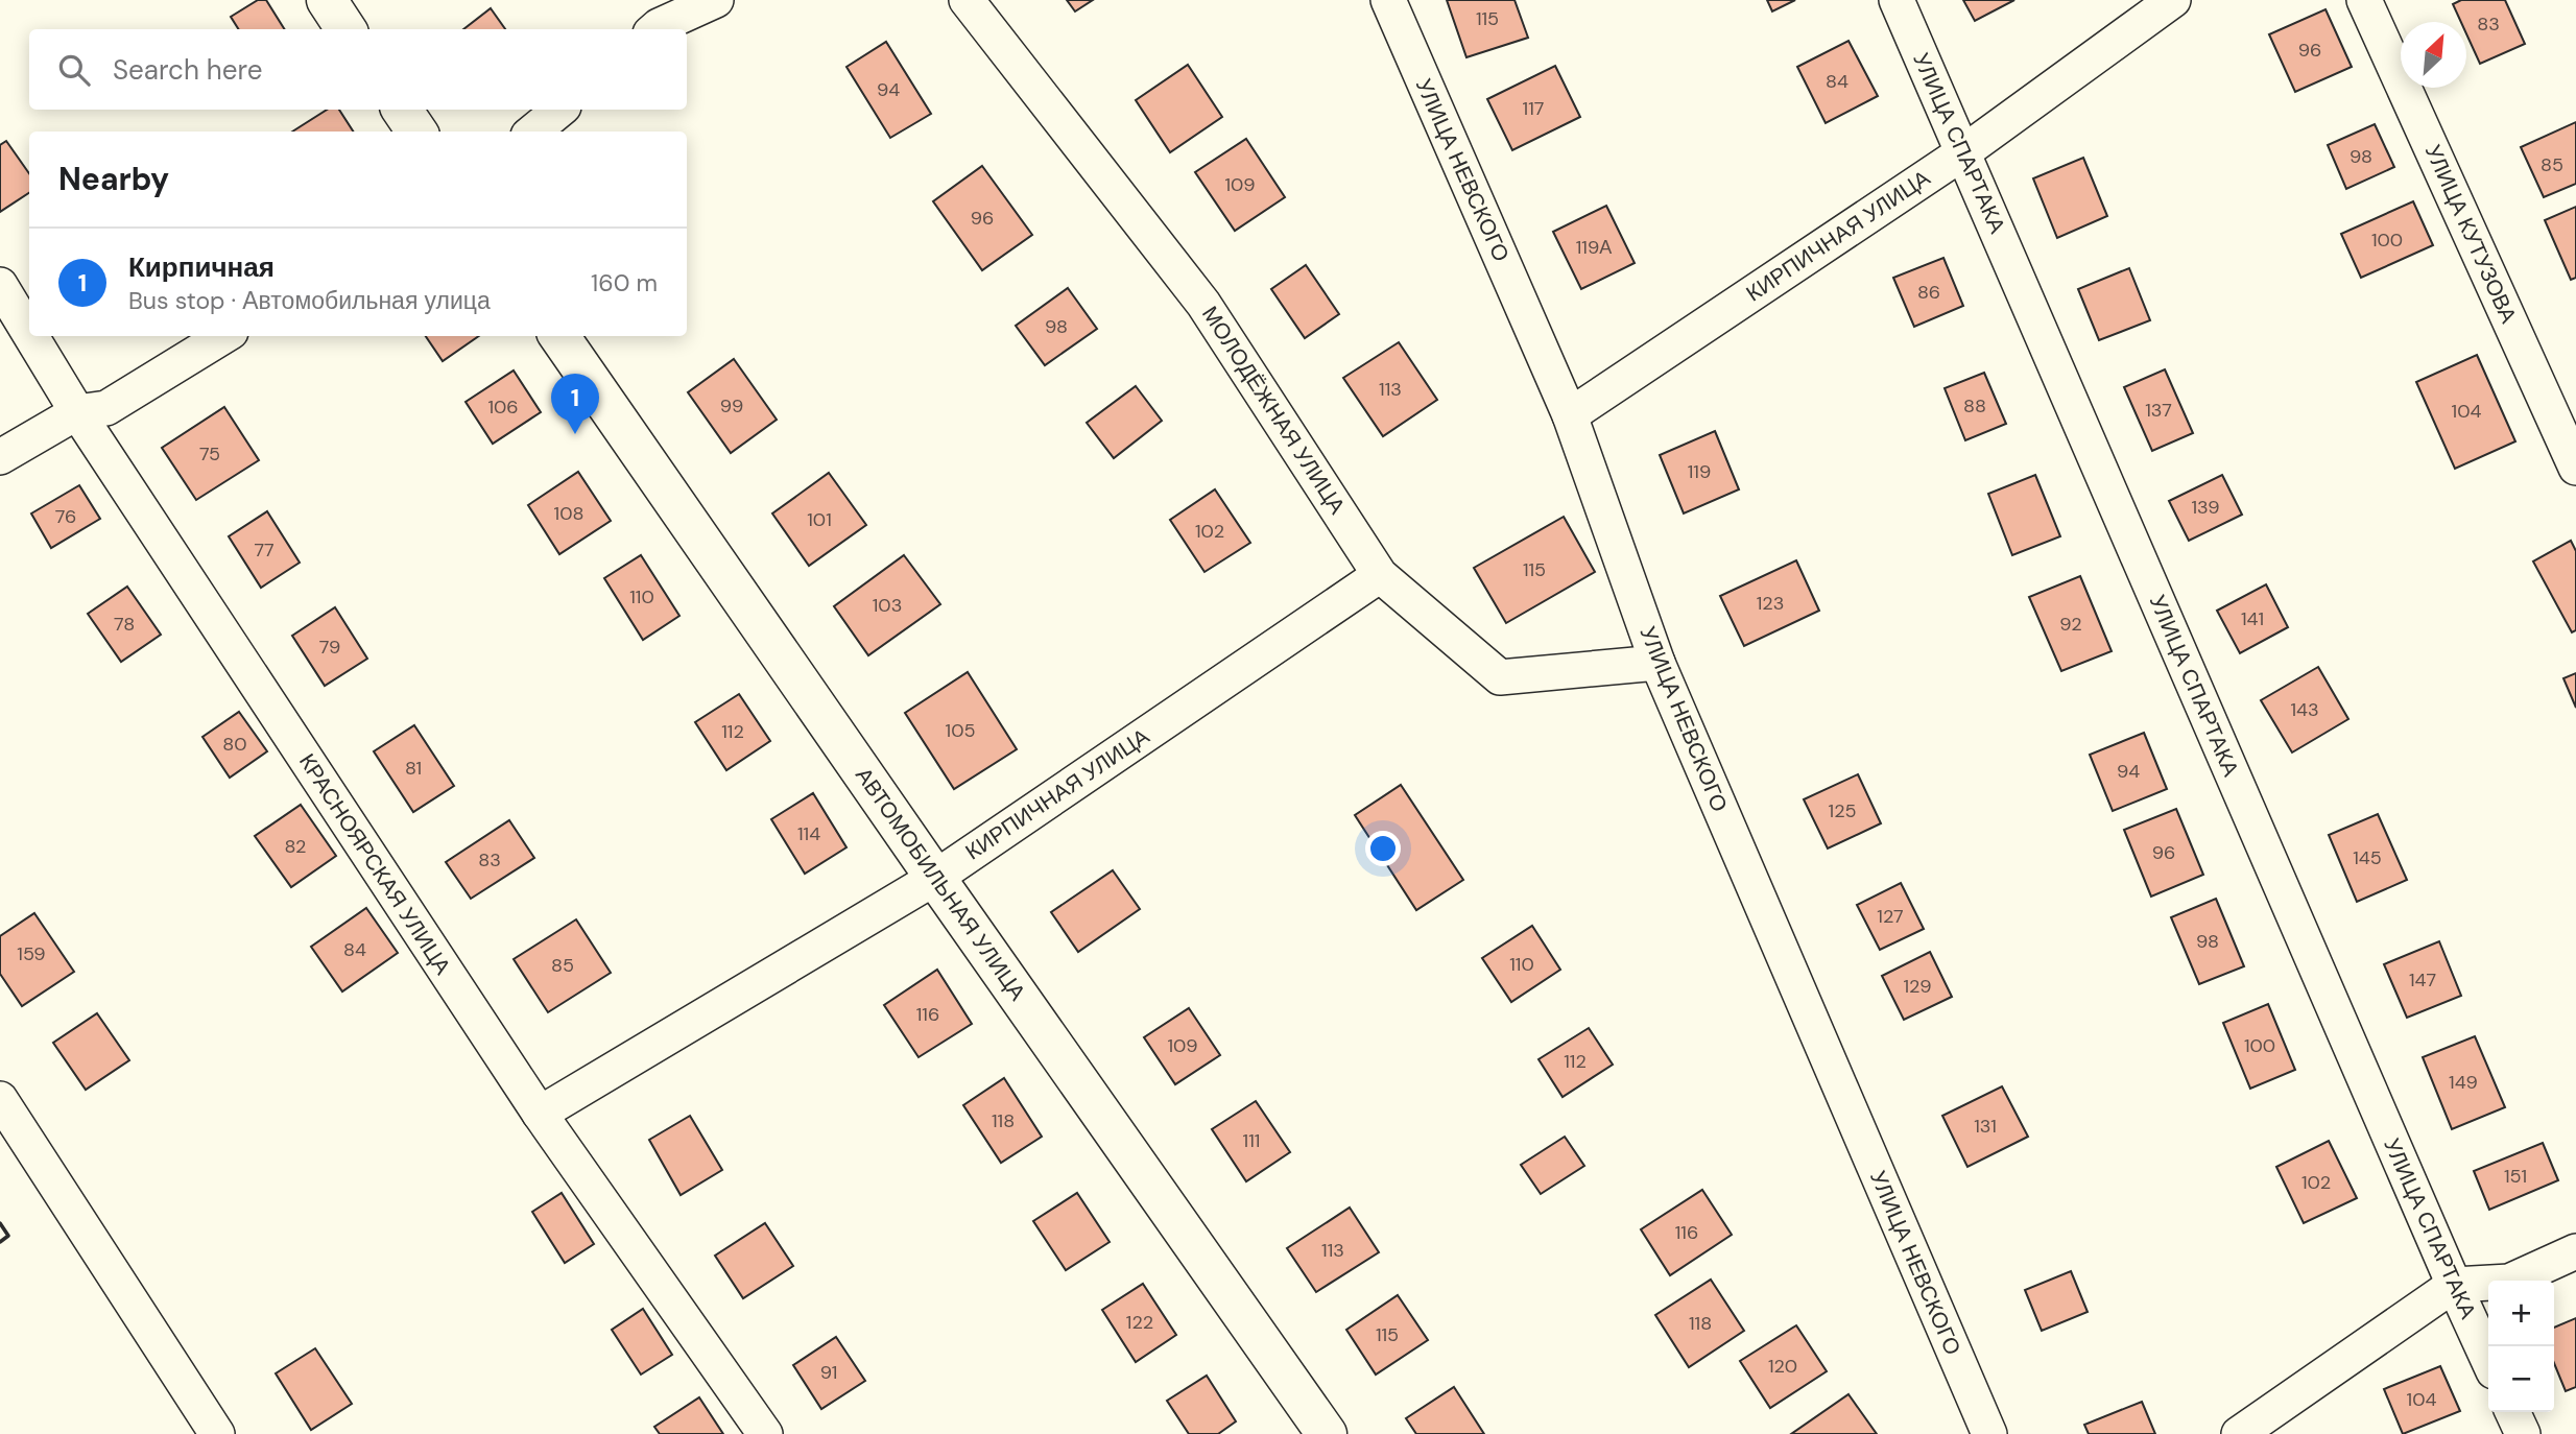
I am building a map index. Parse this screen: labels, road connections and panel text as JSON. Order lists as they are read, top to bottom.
{
  "streets": {
    "street": [
      "УЛИЦА СПАРТАКА",
      "УЛИЦА НЕВСКОГО",
      "УЛИЦА КУТУЗОВА",
      "КИРПИЧНАЯ УЛИЦА",
      "МОЛОДЁЖНАЯ УЛИЦА",
      "КРАСНОЯРСКАЯ УЛИЦА",
      "АВТОМОБИЛЬНАЯ УЛИЦА"
    ]
  },
  "crossings": [
    ["УЛИЦА СПАРТАКА", "КИРПИЧНАЯ УЛИЦА"],
    ["УЛИЦА НЕВСКОГО", "КИРПИЧНАЯ УЛИЦА"],
    ["УЛИЦА НЕВСКОГО", "МОЛОДЁЖНАЯ УЛИЦА"],
    ["КИРПИЧНАЯ УЛИЦА", "МОЛОДЁЖНАЯ УЛИЦА"],
    ["КИРПИЧНАЯ УЛИЦА", "КРАСНОЯРСКАЯ УЛИЦА"],
    ["КИРПИЧНАЯ УЛИЦА", "АВТОМОБИЛЬНАЯ УЛИЦА"]
  ],
  "house_numbers": [
    "115",
    "83",
    "96",
    "84",
    "94",
    "117",
    "98",
    "85",
    "109",
    "96",
    "100",
    "119А",
    "86",
    "98",
    "113",
    "99",
    "88",
    "106",
    "137",
    "104",
    "75",
    "119",
    "139",
    "108",
    "76",
    "101",
    "102",
    "77",
    "115",
    "110",
    "123",
    "103",
    "141",
    "78",
    "92",
    "79",
    "143",
    "105",
    "112",
    "80",
    "81",
    "94",
    "125",
    "114",
    "82",
    "96",
    "145",
    "83",
    "127",
    "98",
    "84",
    "159",
    "110",
    "85",
    "147",
    "129",
    "116",
    "109",
    "100",
    "112",
    "149",
    "118",
    "131",
    "111",
    "151",
    "102",
    "116",
    "113",
    "122",
    "118",
    "115",
    "120",
    "91",
    "104"
  ],
  "north": "top right",
  "page": {
    "search": "Search here",
    "heading": "Nearby",
    "list": [
      {
        "mark": "1",
        "name": "Кирпичная",
        "note": "Bus stop · Автомобильная улица",
        "value": "160 m"
      }
    ],
    "pins": "1",
    "map_buttons": ["+", "−"]
  }
}
